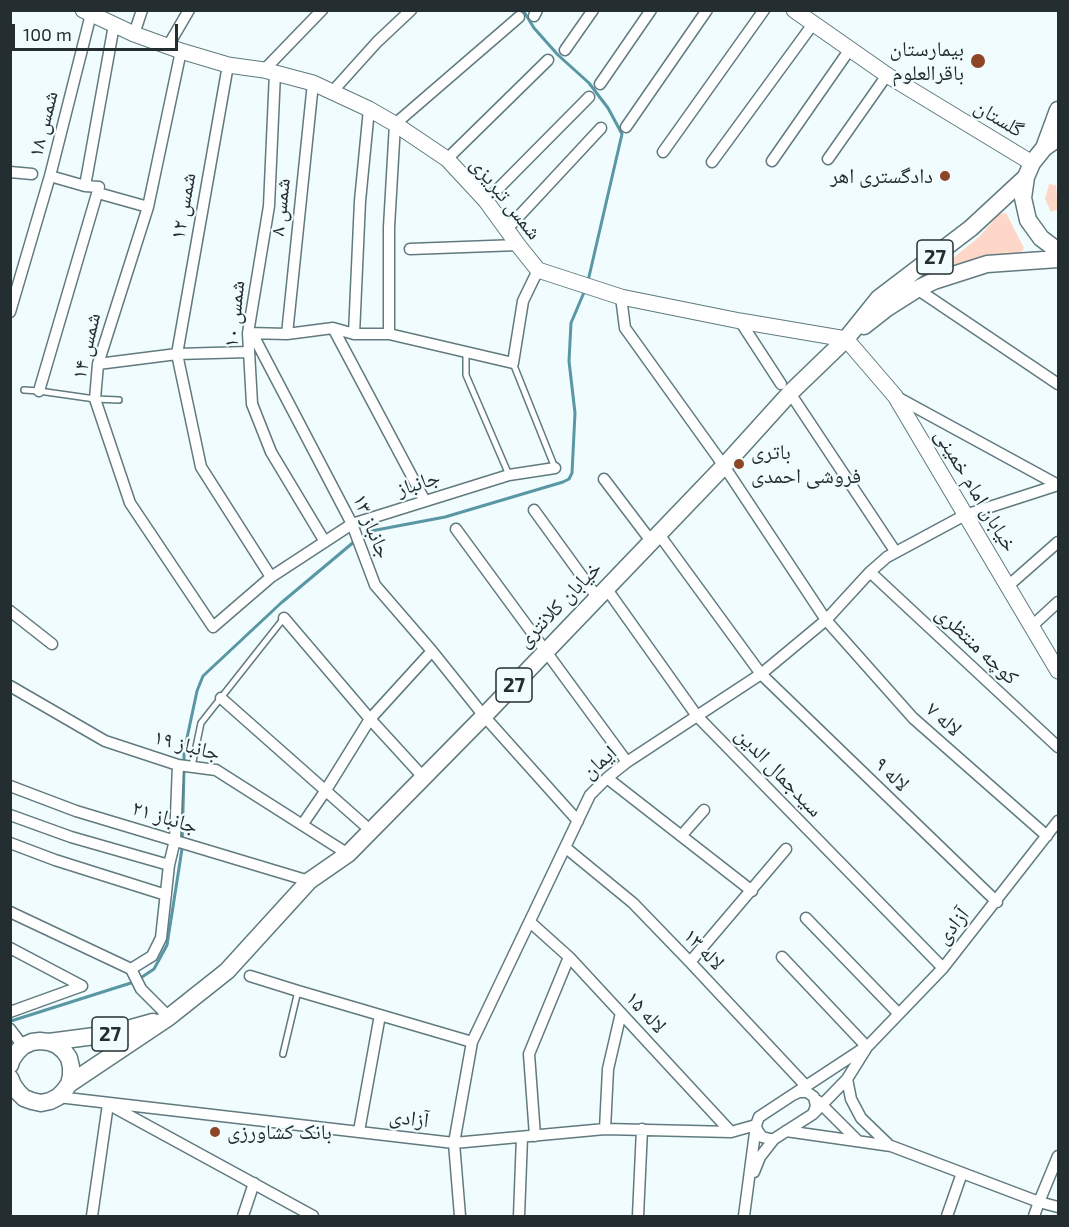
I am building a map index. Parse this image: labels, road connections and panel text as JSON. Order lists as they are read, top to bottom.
{
  "streets": {
    "main road": ["27", "خیابان کلانتری"],
    "street": [
      "گلستان",
      "شمس ۱۸",
      "شمس تبریزی",
      "شمس ۱۲",
      "شمس ۸",
      "شمس ۱۰",
      "شمس ۱۴",
      "جانباز",
      "خیابان امام خمینی",
      "جانباز ۱۳",
      "کوچه منتظری",
      "لاله ۷",
      "جانباز ۱۹",
      "ایمان",
      "سیدجمال الدین",
      "لاله ۹",
      "جانباز ۲۱",
      "آزادی",
      "لاله ۱۳",
      "لاله ۱۵"
    ]
  },
  "crossings": [
    ["گلستان", "خیابان کلانتری"],
    ["شمس ۱۸", "شمس تبریزی"],
    ["شمس تبریزی", "شمس ۱۲"],
    ["شمس تبریزی", "شمس ۸"],
    ["شمس تبریزی", "شمس ۱۰"],
    ["شمس تبریزی", "شمس ۱۴"],
    ["شمس تبریزی", "خیابان امام خمینی"],
    ["شمس تبریزی", "خیابان کلانتری"],
    ["شمس تبریزی", "لاله ۷"],
    ["27", "خیابان کلانتری"],
    ["27", "آزادی"],
    ["شمس ۱۰", "جانباز"],
    ["شمس ۱۰", "جانباز ۱۳"],
    ["شمس ۱۴", "جانباز"],
    ["جانباز", "جانباز ۱۳"],
    ["خیابان امام خمینی", "خیابان کلانتری"],
    ["خیابان امام خمینی", "ایمان"],
    ["جانباز ۱۳", "خیابان کلانتری"],
    ["جانباز ۱۳", "ایمان"],
    ["خیابان کلانتری", "لاله ۷"],
    ["خیابان کلانتری", "جانباز ۱۹"],
    ["خیابان کلانتری", "سیدجمال الدین"],
    ["خیابان کلانتری", "لاله ۹"],
    ["خیابان کلانتری", "جانباز ۲۱"],
    ["کوچه منتظری", "ایمان"],
    ["لاله ۷", "ایمان"],
    ["لاله ۷", "آزادی"],
    ["ایمان", "سیدجمال الدین"],
    ["ایمان", "لاله ۹"],
    ["ایمان", "آزادی"],
    ["ایمان", "لاله ۱۳"],
    ["ایمان", "لاله ۱۵"],
    ["سیدجمال الدین", "آزادی"],
    ["لاله ۹", "آزادی"],
    ["آزادی", "لاله ۱۳"],
    ["آزادی", "لاله ۱۵"]
  ],
  "places": [
    "بیمارستان باقرالعلوم",
    "دادگستری اهر",
    "باتری فروشی احمدی",
    "بانک کشاورزی"
  ],
  "scale_bar": "100 m"
}
